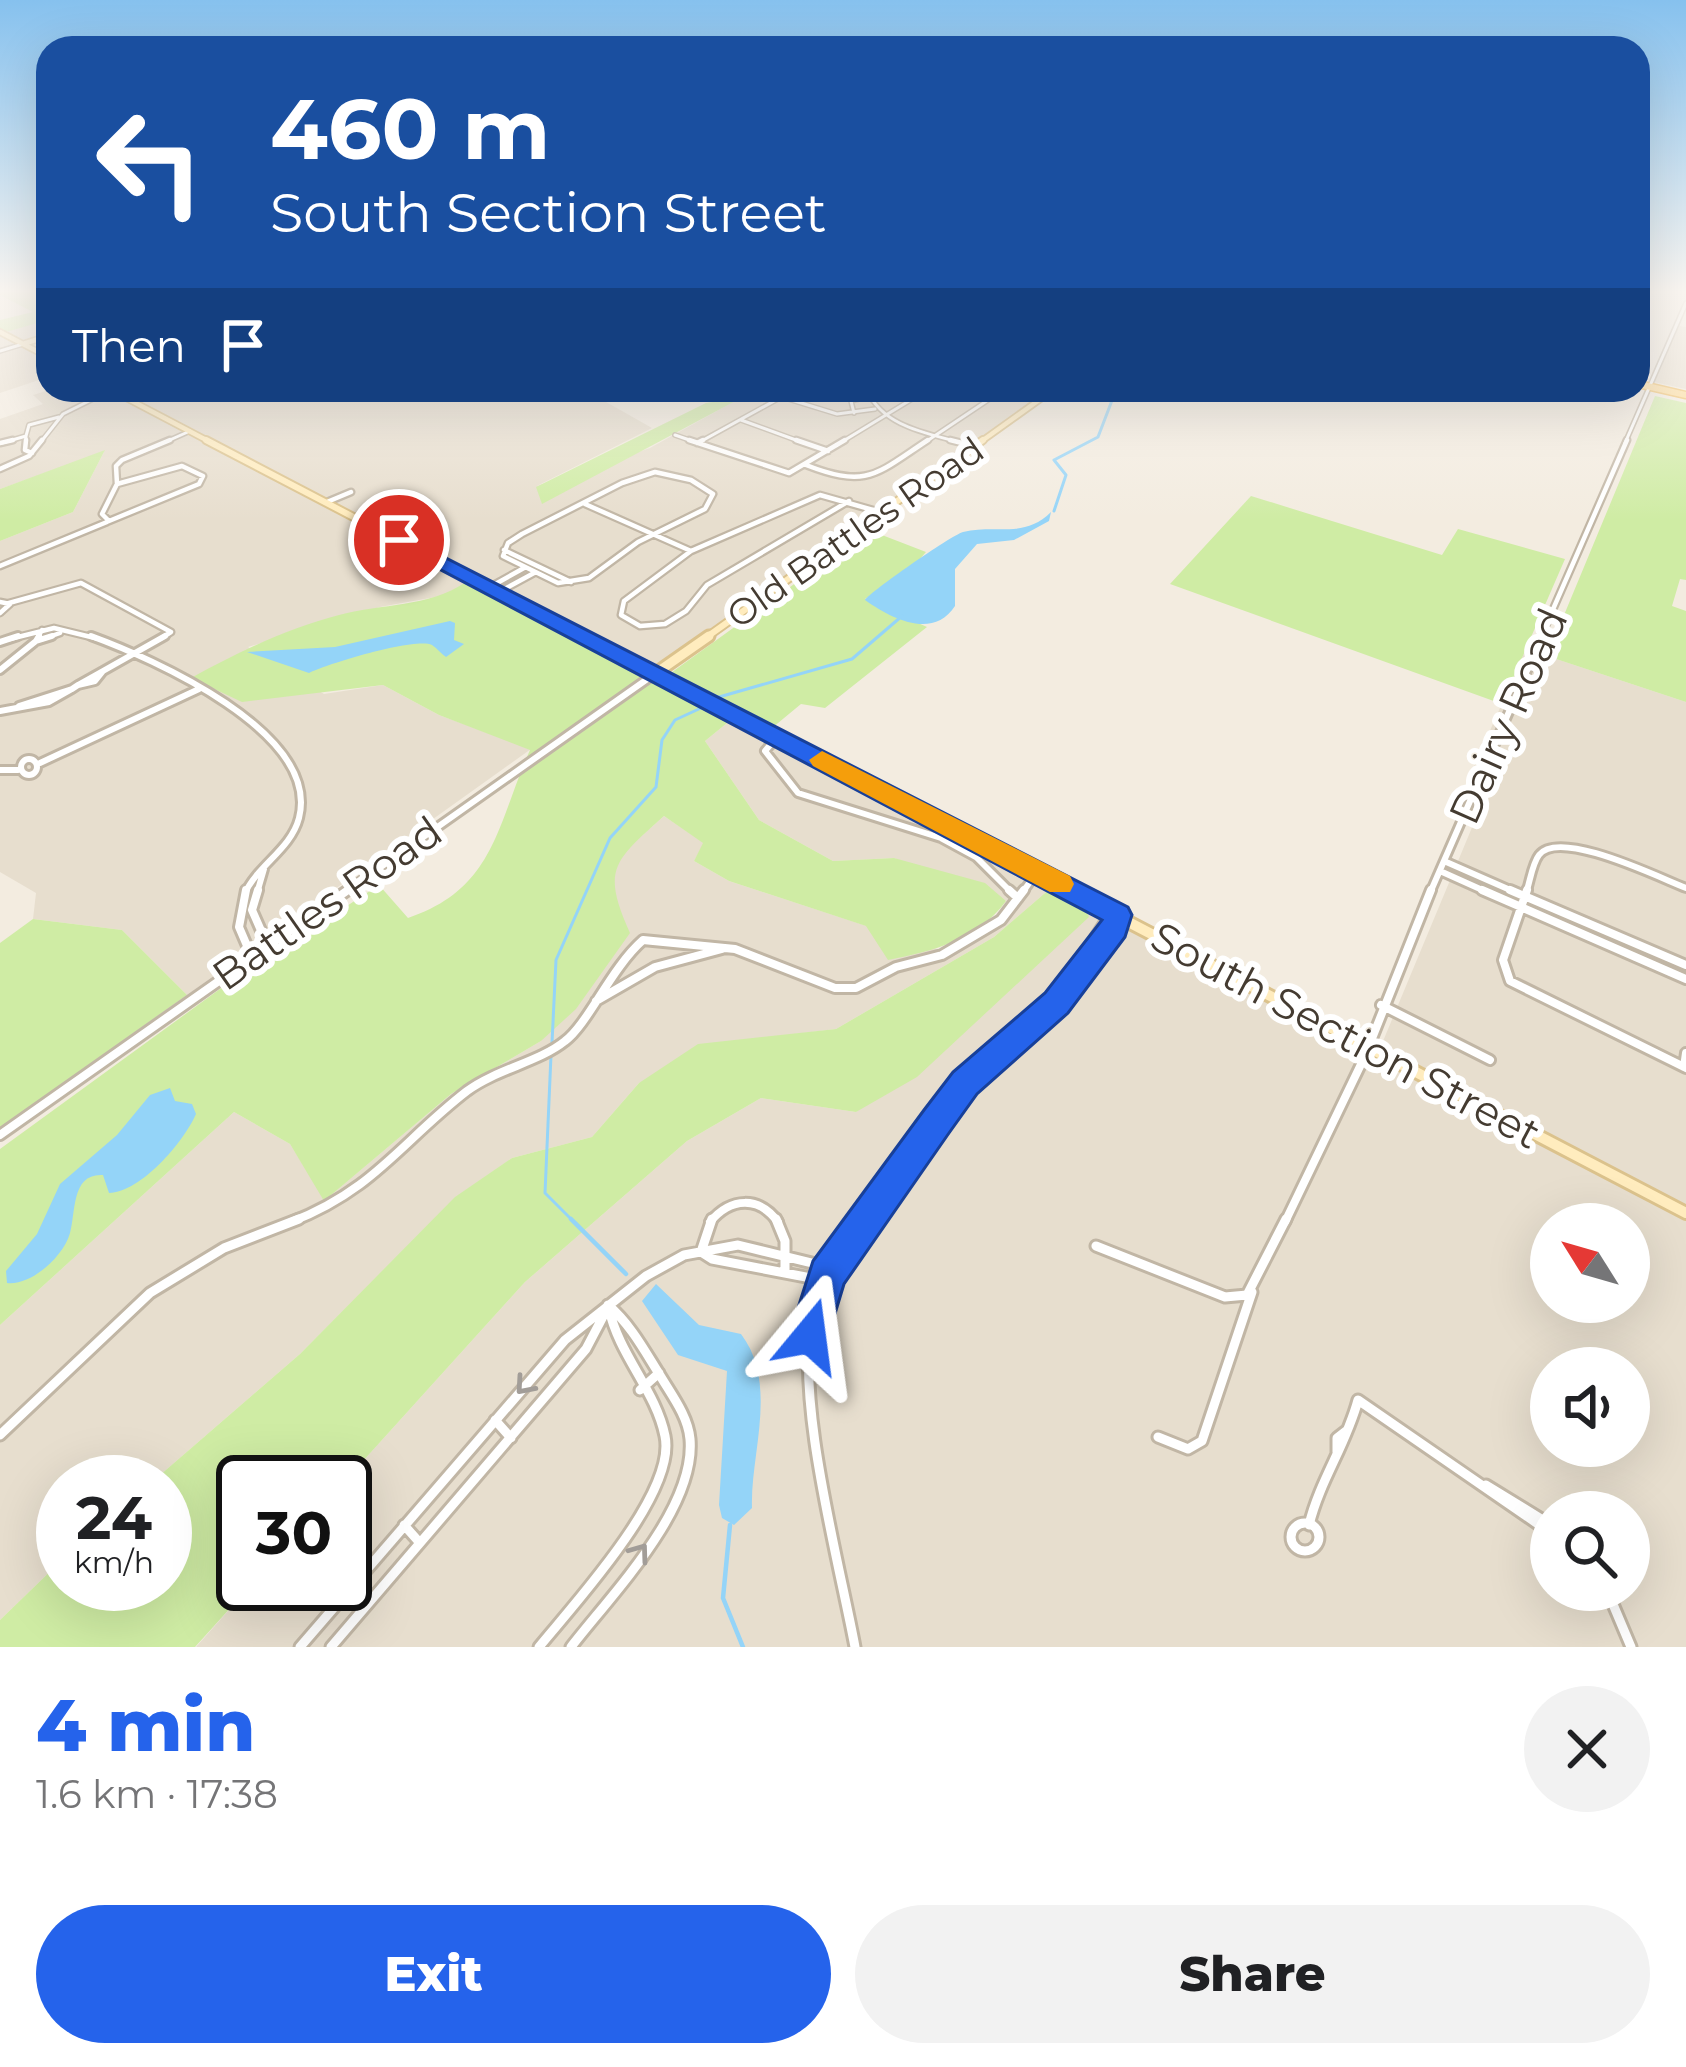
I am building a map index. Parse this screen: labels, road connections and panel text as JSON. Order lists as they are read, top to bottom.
{
  "streets": {
    "street": [
      "Old Battles Road",
      "Dairy Road",
      "Battles Road",
      "South Section Street"
    ]
  },
  "crossings": [
    ["Old Battles Road", "Battles Road"],
    ["Old Battles Road", "South Section Street"],
    ["Dairy Road", "South Section Street"],
    ["Battles Road", "South Section Street"]
  ],
  "north": "top left",
  "page": {
    "turn": ["460 m", "South Section Street"],
    "then": "Then",
    "speed": "24 km/h",
    "limit": "30",
    "heading": ["4 min", "1.6 km · 17:38"],
    "buttons": ["Exit", "Share"]
  }
}
